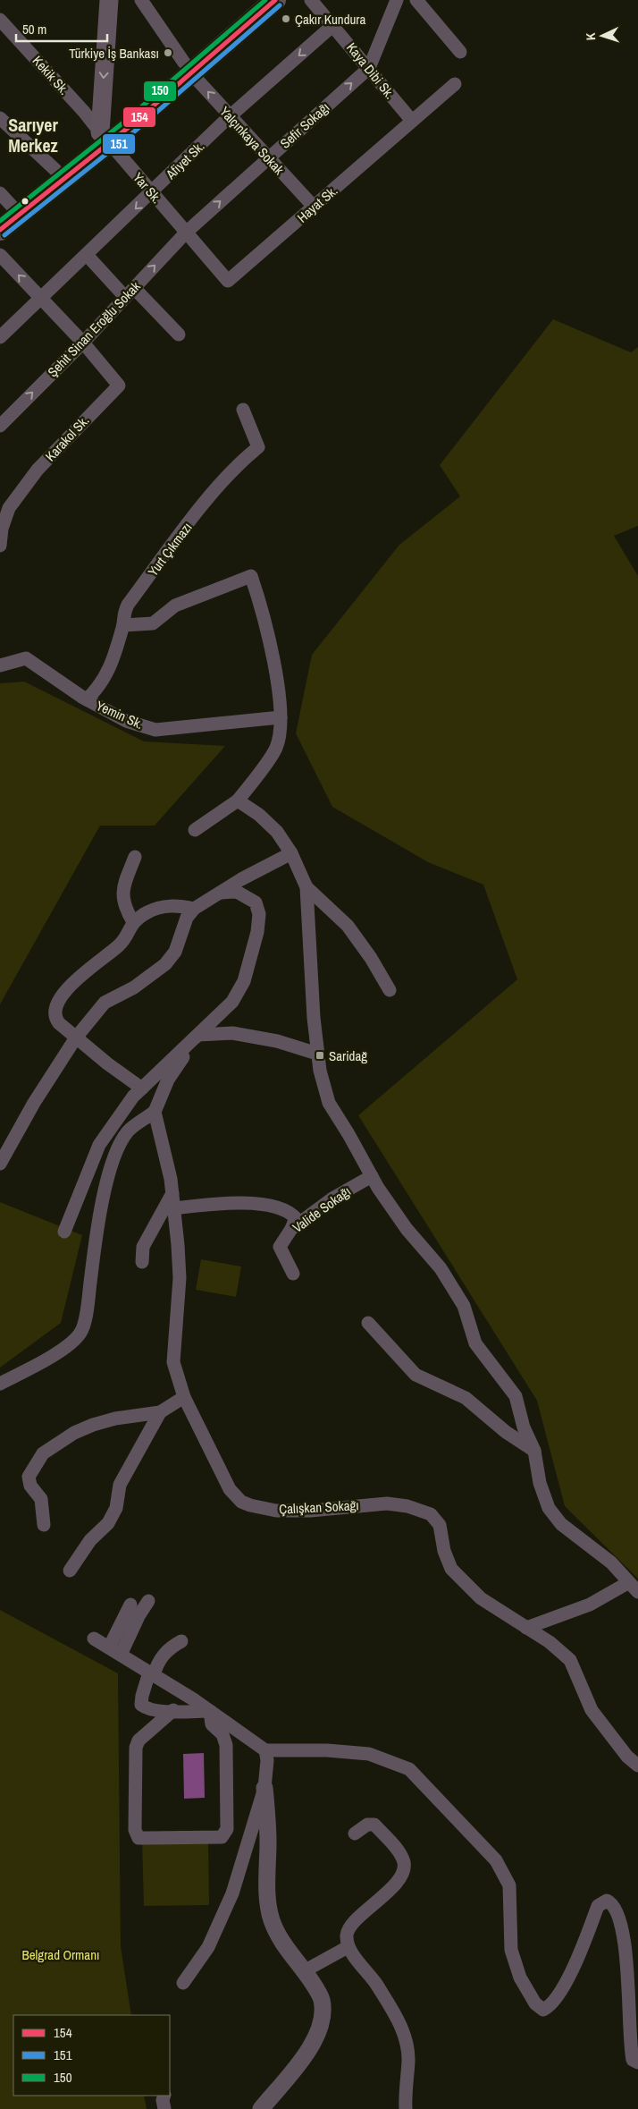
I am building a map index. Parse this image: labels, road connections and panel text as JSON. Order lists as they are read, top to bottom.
{
  "streets": {
    "street": [
      "Kaya Dibi Sk.",
      "Kekik Sk.",
      "Sefir Sokağı",
      "Yalçınkaya Sokak",
      "Afiyet Sk.",
      "Yar Sk.",
      "Hayat Sk.",
      "Şehit Sinan Eroğlu Sokak",
      "Karakol Sk.",
      "Yurt Çıkmazı",
      "Yemin Sk.",
      "Valide Sokağı",
      "Çalışkan Sokağı"
    ]
  },
  "crossings": [
    ["Kaya Dibi Sk.", "Sefir Sokağı"],
    ["Kaya Dibi Sk.", "Afiyet Sk."],
    ["Kaya Dibi Sk.", "Hayat Sk."],
    ["Kekik Sk.", "Yar Sk."],
    ["Sefir Sokağı", "Yalçınkaya Sokak"],
    ["Sefir Sokağı", "Yar Sk."],
    ["Sefir Sokağı", "Hayat Sk."],
    ["Sefir Sokağı", "Şehit Sinan Eroğlu Sokak"],
    ["Yalçınkaya Sokak", "Afiyet Sk."],
    ["Yalçınkaya Sokak", "Hayat Sk."],
    ["Afiyet Sk.", "Yar Sk."],
    ["Yar Sk.", "Hayat Sk."],
    ["Yar Sk.", "Şehit Sinan Eroğlu Sokak"],
    ["Hayat Sk.", "Şehit Sinan Eroğlu Sokak"],
    ["Şehit Sinan Eroğlu Sokak", "Karakol Sk."],
    ["Yurt Çıkmazı", "Yemin Sk."]
  ],
  "one_way": ["Sefir Sokağı", "Afiyet Sk.", "Şehit Sinan Eroğlu Sokak"],
  "districts": ["Sarıyer Merkez"],
  "parks": ["Belgrad Ormanı"],
  "places": {
    "other": ["Çakır Kundura", "Türkiye İş Bankası"],
    "transit": ["Saridağ"]
  },
  "lines": ["transit line 154", "transit line 150", "transit line 151"],
  "legend": ["154", "151", "150"],
  "scale_bar": "50 m",
  "north": "left"
}
